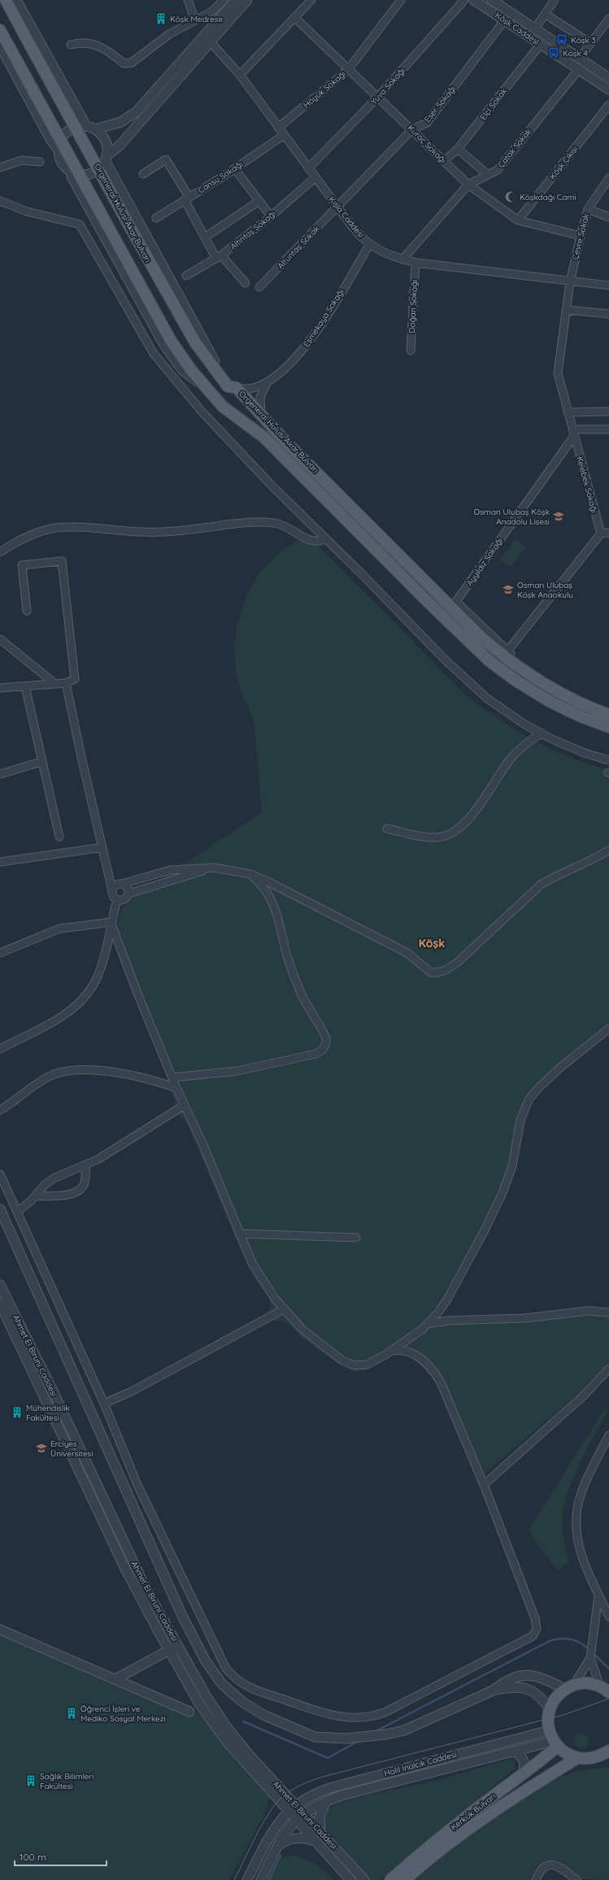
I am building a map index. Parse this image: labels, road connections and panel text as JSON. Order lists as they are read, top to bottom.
{
  "streets": {
    "main road": ["Orgeneral Hulusi Akar Bulvarı", "Kerkük Bulvarı"],
    "street": [
      "Köşk Caddesi",
      "Yuva Sokağı",
      "Höyük Sokağı",
      "Eser Sokağı",
      "Elçi Sokak",
      "Kuraç Sokağı",
      "Çatak Sokak",
      "Köşk Çıkışı",
      "Cansu Sokağı",
      "Kışla Caddesi",
      "Altıntaş Sokağı",
      "Çevre Sokak",
      "Altuntaş Sokak",
      "Doğan Sokağı",
      "Eşmekaya Sokağı",
      "Kelebek Sokağı",
      "Ayyıldız Sokağı",
      "Ahmet El Biruni Caddesi",
      "Halil İnalcık Caddesi"
    ]
  },
  "crossings": [
    ["Köşk Caddesi", "Eser Sokağı"],
    ["Köşk Caddesi", "Elçi Sokak"],
    ["Köşk Caddesi", "Çatak Sokak"],
    ["Yuva Sokağı", "Kuraç Sokağı"],
    ["Yuva Sokağı", "Kışla Caddesi"],
    ["Höyük Sokağı", "Kuraç Sokağı"],
    ["Höyük Sokağı", "Kışla Caddesi"],
    ["Eser Sokağı", "Kuraç Sokağı"],
    ["Eser Sokağı", "Kışla Caddesi"],
    ["Eser Sokağı", "Altuntaş Sokak"],
    ["Elçi Sokak", "Kuraç Sokağı"],
    ["Kuraç Sokağı", "Çatak Sokak"],
    ["Kuraç Sokağı", "Köşk Çıkışı"],
    ["Kuraç Sokağı", "Çevre Sokak"],
    ["Çatak Sokak", "Kışla Caddesi"],
    ["Cansu Sokağı", "Kışla Caddesi"],
    ["Orgeneral Hulusi Akar Bulvarı", "Ayyıldız Sokağı"],
    ["Kışla Caddesi", "Altıntaş Sokağı"],
    ["Kışla Caddesi", "Çevre Sokak"],
    ["Kışla Caddesi", "Altuntaş Sokak"],
    ["Kışla Caddesi", "Doğan Sokağı"],
    ["Kışla Caddesi", "Eşmekaya Sokağı"],
    ["Kışla Caddesi", "Kelebek Sokağı"],
    ["Çevre Sokak", "Kelebek Sokağı"],
    ["Kelebek Sokağı", "Ayyıldız Sokağı"],
    ["Ahmet El Biruni Caddesi", "Halil İnalcık Caddesi"],
    ["Halil İnalcık Caddesi", "Kerkük Bulvarı"]
  ],
  "districts": ["Köşk"],
  "places": {
    "building": [
      "Köşk Medrese",
      "Mühendislik Fakültesi",
      "Öğrenci İşleri ve Mediko Sosyal Merkezi",
      "Sağlık Bilimleri Fakültesi"
    ],
    "bus stop": ["Köşk 3", "Köşk 4"],
    "mosque": ["Köşkdağı Cami"],
    "school or university": ["Osman Ulubaş Köşk Anadolu Lisesi", "Osman Ulubaş Köşk Anaokulu", "Erciyes Üniversitesi"]
  },
  "scale_bar": "100 m"
}
